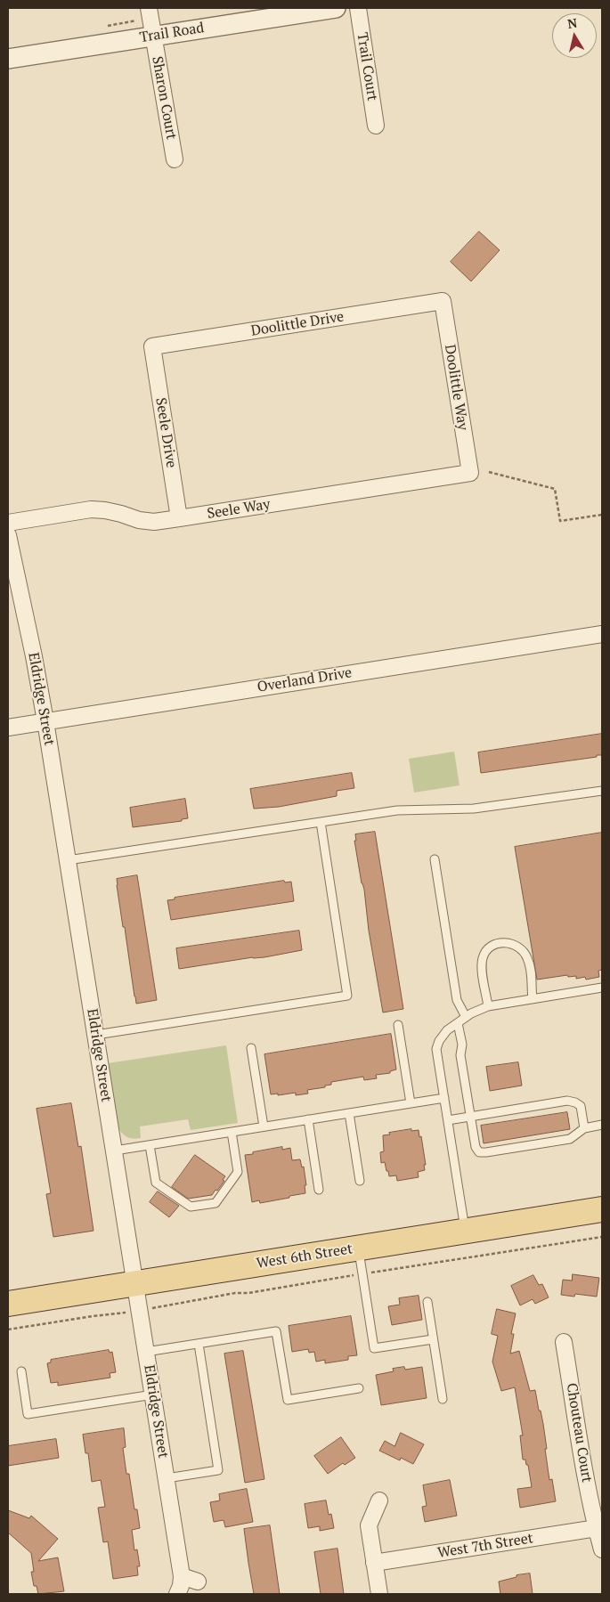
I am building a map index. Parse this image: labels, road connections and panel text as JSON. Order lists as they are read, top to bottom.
{
  "streets": {
    "main road": ["West 6th Street"],
    "street": [
      "Trail Road",
      "Trail Court",
      "Sharon Court",
      "Doolittle Drive",
      "Doolittle Way",
      "Seele Drive",
      "Seele Way",
      "Overland Drive",
      "Eldridge Street",
      "Chouteau Court",
      "West 7th Street"
    ]
  },
  "crossings": [
    ["Trail Road", "Sharon Court"],
    ["Doolittle Drive", "Doolittle Way"],
    ["Doolittle Drive", "Seele Drive"],
    ["Doolittle Way", "Seele Way"],
    ["Seele Drive", "Seele Way"],
    ["Overland Drive", "Eldridge Street"],
    ["Eldridge Street", "West 6th Street"],
    ["Chouteau Court", "West 7th Street"]
  ],
  "north": "top"
}
